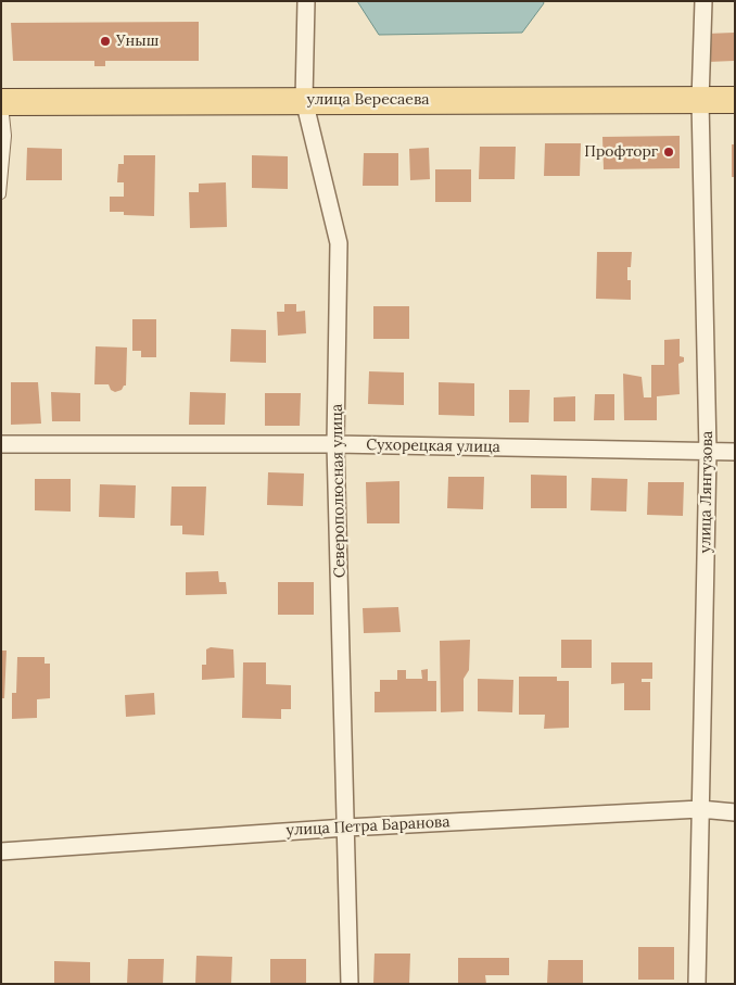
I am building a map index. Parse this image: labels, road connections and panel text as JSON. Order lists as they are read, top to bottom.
{
  "streets": {
    "main road": ["улица Вересаева"],
    "street": [
      "Сухорецкая улица",
      "Северополюсная улица",
      "улица Лянгузова",
      "улица Петра Баранова"
    ]
  },
  "crossings": [
    ["улица Вересаева", "Северополюсная улица"],
    ["улица Вересаева", "улица Лянгузова"],
    ["Сухорецкая улица", "Северополюсная улица"],
    ["Сухорецкая улица", "улица Лянгузова"],
    ["Северополюсная улица", "улица Петра Баранова"],
    ["улица Лянгузова", "улица Петра Баранова"]
  ],
  "places": ["Уныш", "Профторг"]
}
